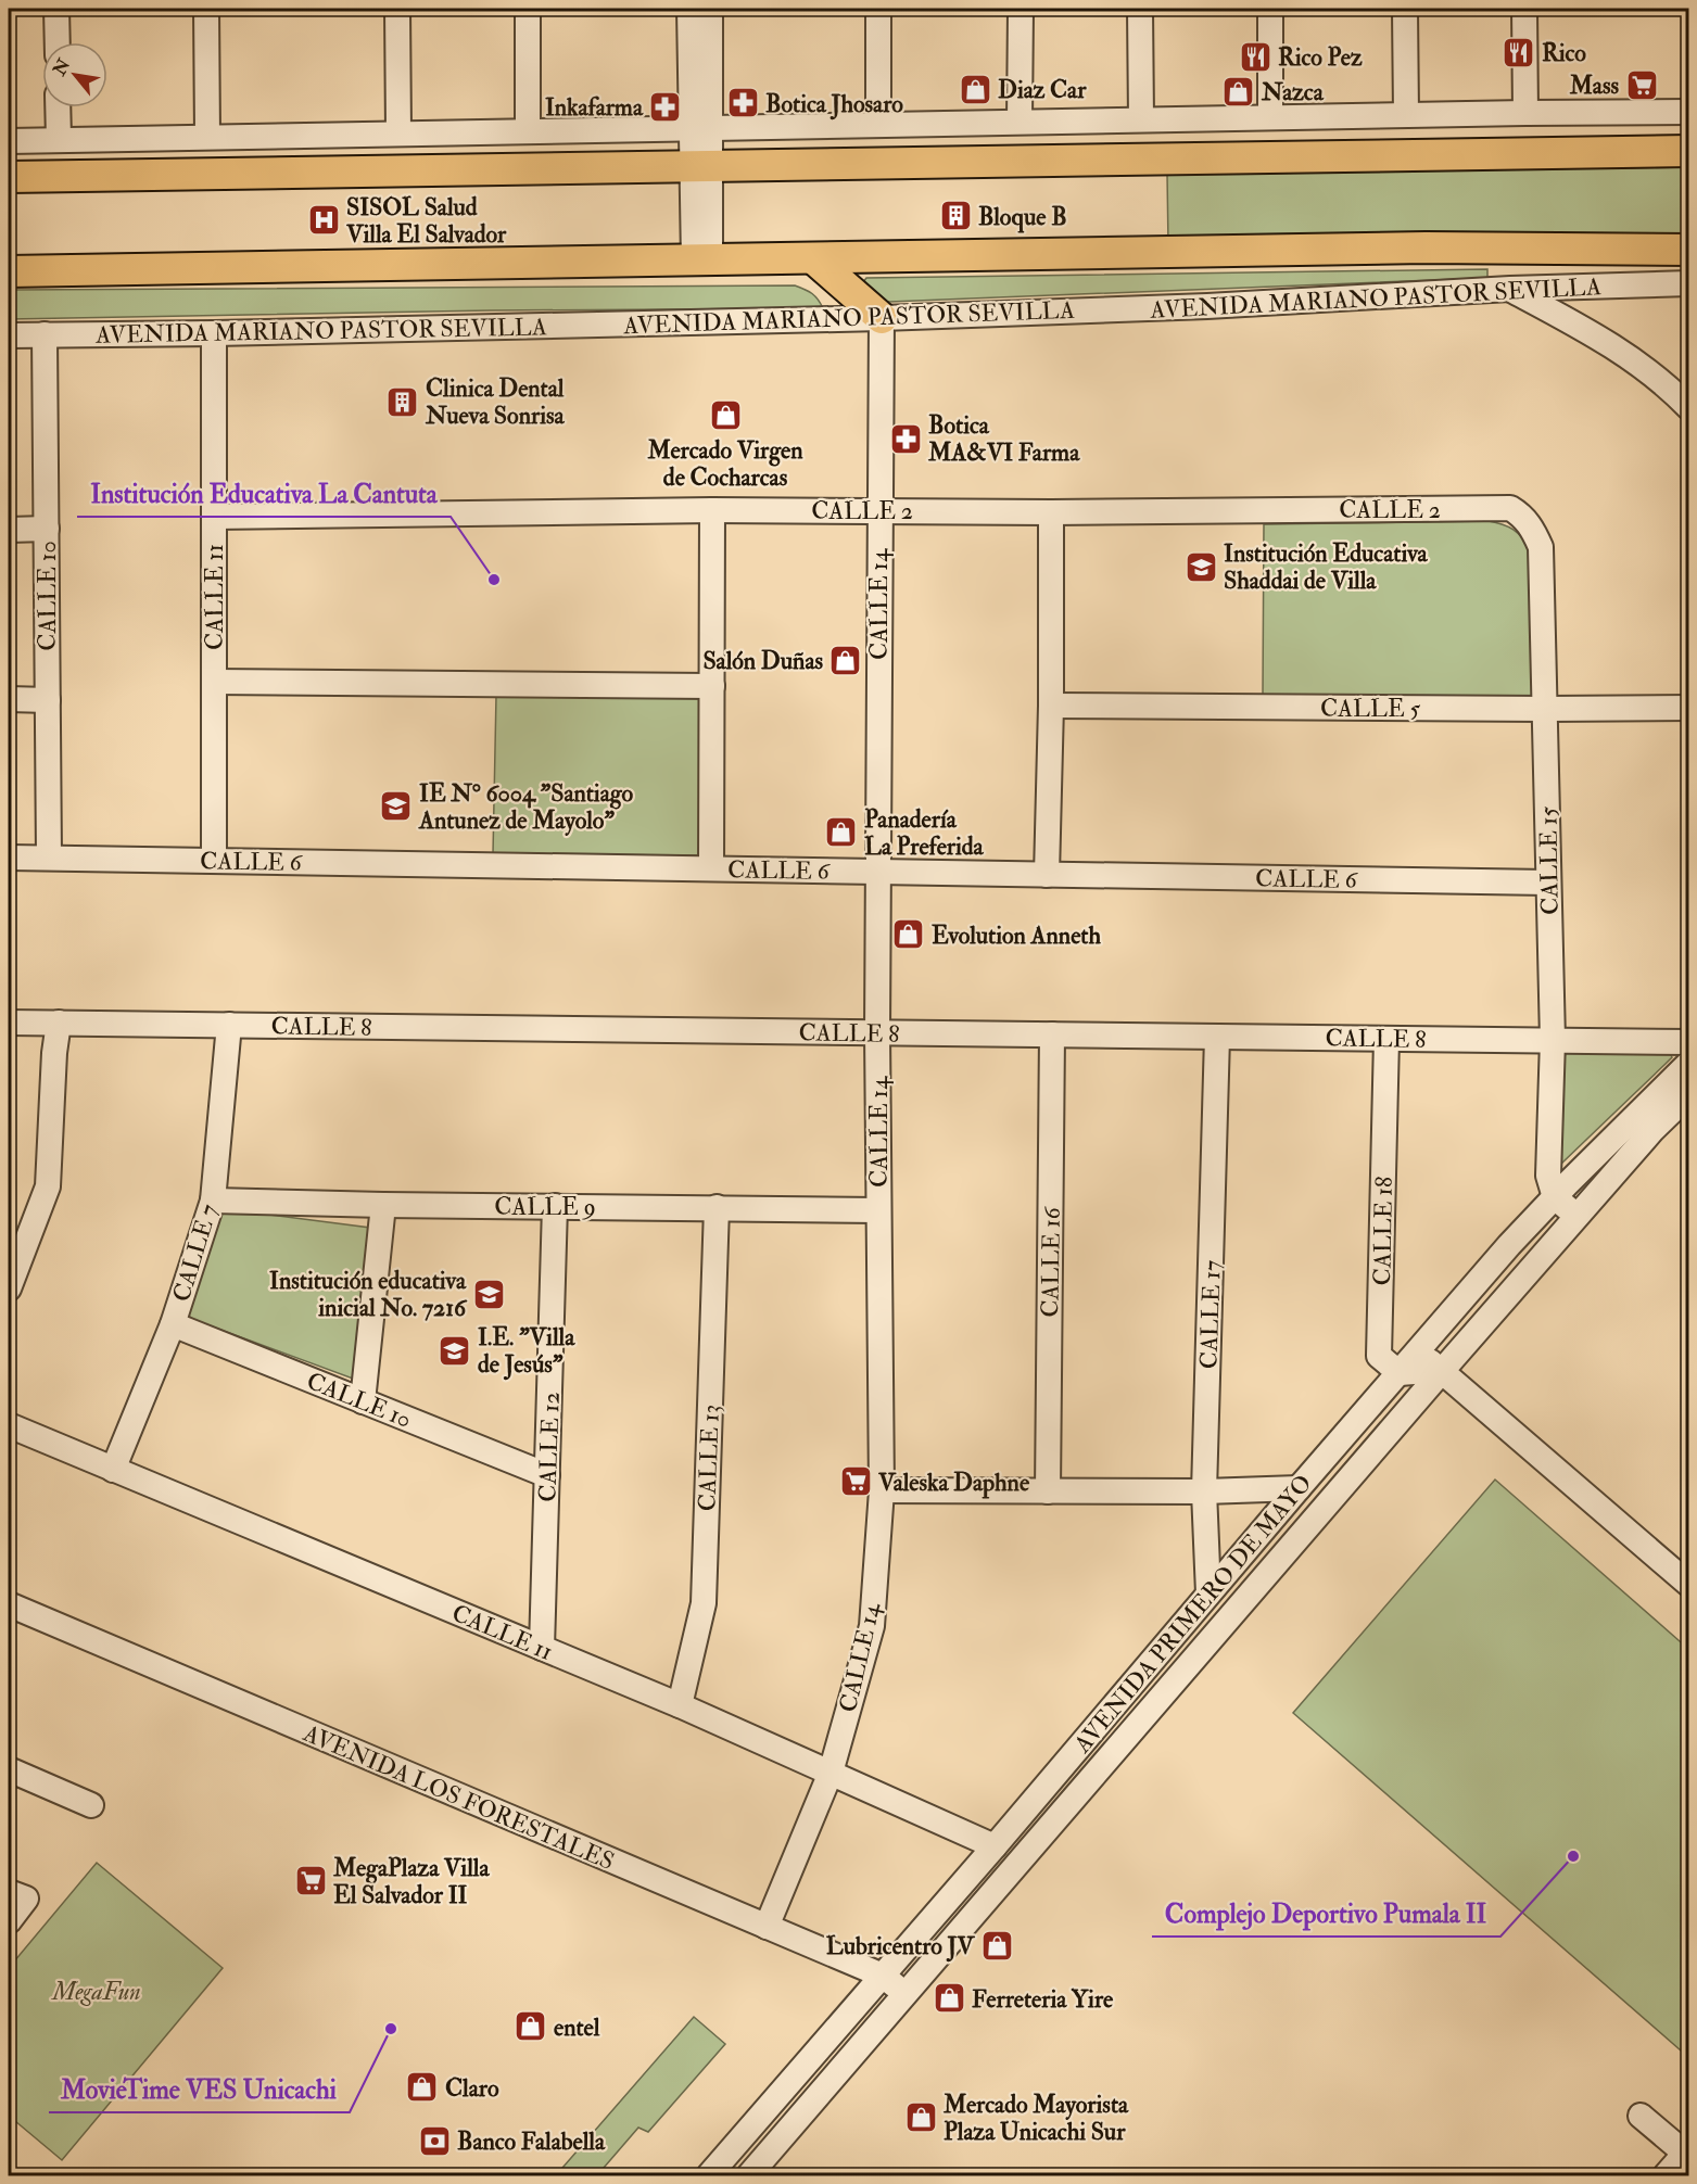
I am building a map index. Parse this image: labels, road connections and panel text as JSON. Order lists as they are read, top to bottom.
{
  "streets": {
    "main road": ["AVENIDA MARIANO PASTOR SEVILLA"],
    "street": [
      "CALLE 2",
      "CALLE 10",
      "CALLE 11",
      "CALLE 14",
      "CALLE 5",
      "CALLE 6",
      "CALLE 15",
      "CALLE 8",
      "CALLE 9",
      "CALLE 18",
      "CALLE 7",
      "CALLE 16",
      "CALLE 17",
      "CALLE 12",
      "CALLE 13",
      "AVENIDA PRIMERO DE MAYO",
      "AVENIDA LOS FORESTALES"
    ]
  },
  "crossings": [
    ["AVENIDA MARIANO PASTOR SEVILLA", "CALLE 10"],
    ["AVENIDA MARIANO PASTOR SEVILLA", "CALLE 11"],
    ["AVENIDA MARIANO PASTOR SEVILLA", "CALLE 14"],
    ["CALLE 2", "CALLE 11"],
    ["CALLE 2", "CALLE 14"],
    ["CALLE 2", "CALLE 15"],
    ["CALLE 10", "CALLE 6"],
    ["CALLE 10", "CALLE 7"],
    ["CALLE 10", "CALLE 12"],
    ["CALLE 11", "CALLE 14"],
    ["CALLE 11", "CALLE 6"],
    ["CALLE 11", "CALLE 7"],
    ["CALLE 11", "CALLE 12"],
    ["CALLE 11", "CALLE 13"],
    ["CALLE 11", "AVENIDA PRIMERO DE MAYO"],
    ["CALLE 14", "CALLE 6"],
    ["CALLE 14", "CALLE 8"],
    ["CALLE 14", "CALLE 9"],
    ["CALLE 14", "AVENIDA LOS FORESTALES"],
    ["CALLE 5", "CALLE 15"],
    ["CALLE 6", "CALLE 15"],
    ["CALLE 15", "CALLE 8"],
    ["CALLE 15", "AVENIDA PRIMERO DE MAYO"],
    ["CALLE 8", "CALLE 18"],
    ["CALLE 8", "CALLE 7"],
    ["CALLE 8", "CALLE 16"],
    ["CALLE 8", "CALLE 17"],
    ["CALLE 9", "CALLE 7"],
    ["CALLE 9", "CALLE 12"],
    ["CALLE 9", "CALLE 13"],
    ["CALLE 18", "AVENIDA PRIMERO DE MAYO"],
    ["CALLE 17", "AVENIDA PRIMERO DE MAYO"],
    ["AVENIDA PRIMERO DE MAYO", "AVENIDA LOS FORESTALES"]
  ],
  "parks": ["MegaFun"],
  "places": {
    "restaurant": ["Rico", "Rico Pez"],
    "supermarket": ["Mass", "Valeska Daphne", "MegaPlaza Villa El Salvador II"],
    "shop": [
      "Diaz Car",
      "Nazca",
      "Mercado Virgen de Cocharcas",
      "Salón Duñas",
      "Panadería La Preferida",
      "Evolution Anneth",
      "Lubricentro JV",
      "Ferreteria Yire",
      "entel",
      "Claro",
      "Mercado Mayorista Plaza Unicachi Sur"
    ],
    "pharmacy": ["Botica Jhosaro", "Inkafarma", "Botica MA&VI Farma"],
    "building": ["Bloque B", "Clinica Dental Nueva Sonrisa"],
    "hospital": ["SISOL Salud Villa El Salvador"],
    "school or university": [
      "Institución Educativa Shaddai de Villa",
      "IE N° 6004 \"Santiago Antunez de Mayolo\"",
      "Institución educativa inicial No. 7216",
      "I.E. \"Villa de Jesús\""
    ],
    "other": ["Institución Educativa La Cantuta", "Complejo Deportivo Pumala II", "MovieTime VES Unicachi"],
    "bank": ["Banco Falabella"]
  },
  "north": "top left"
}
